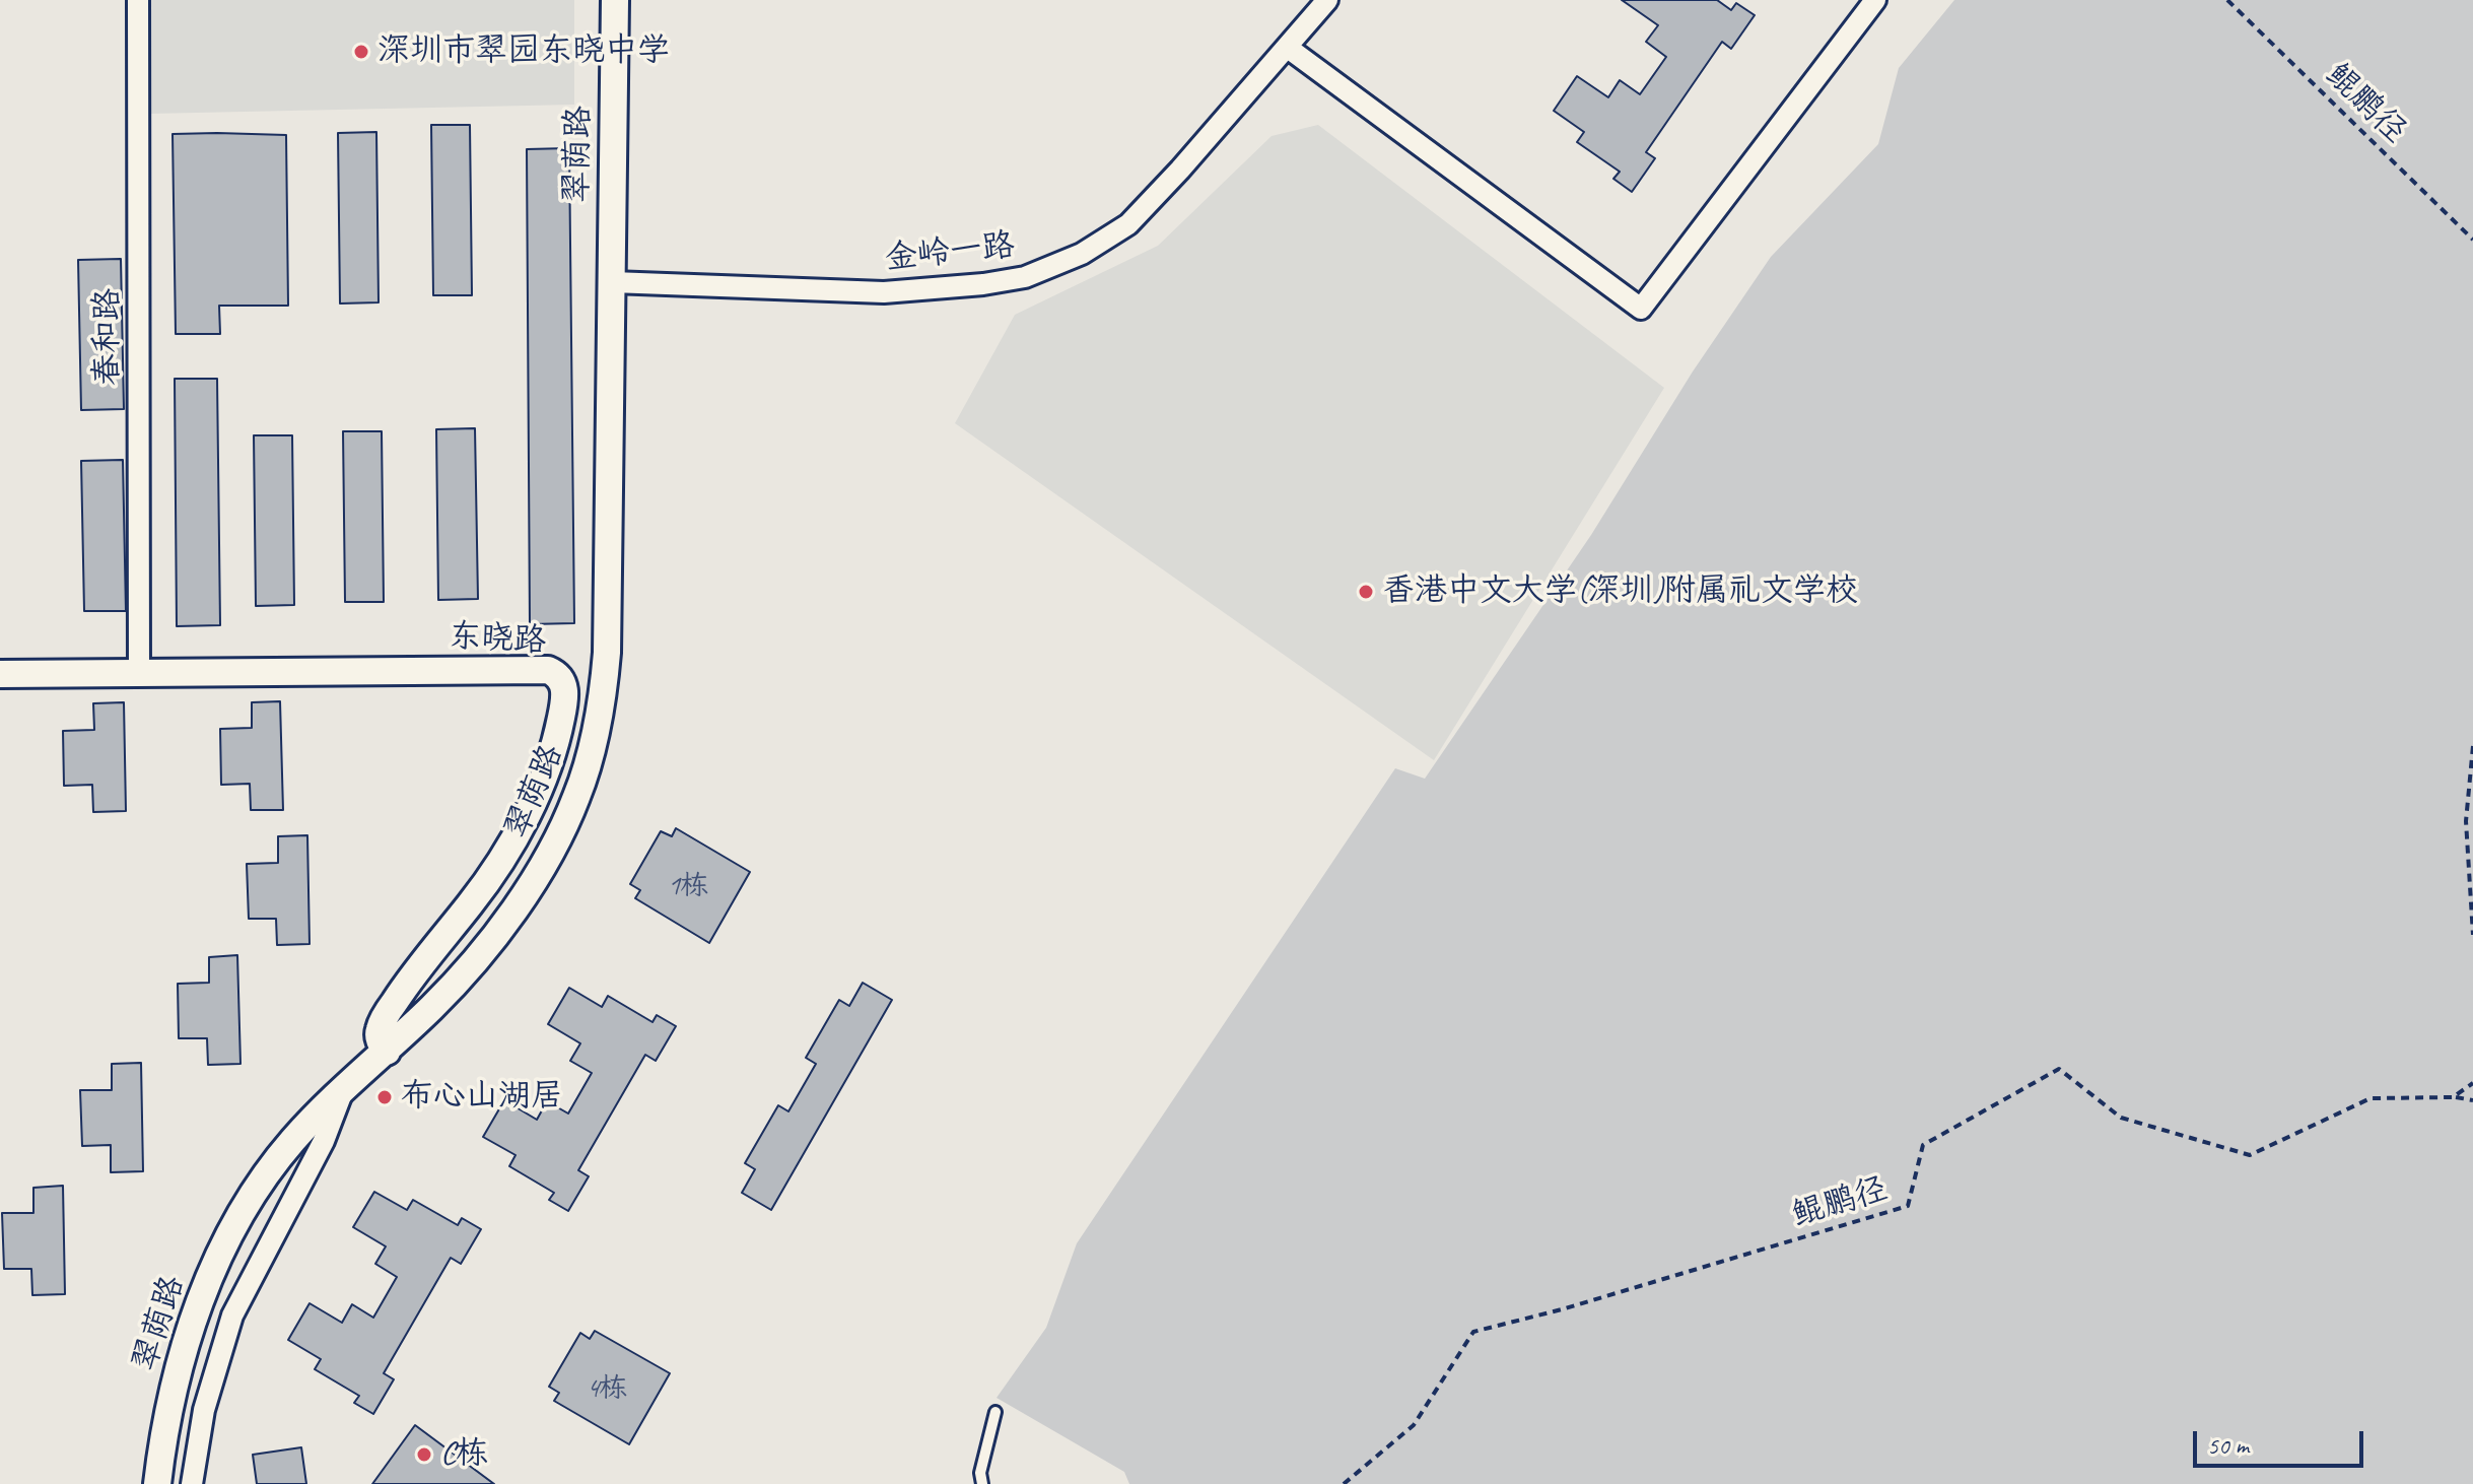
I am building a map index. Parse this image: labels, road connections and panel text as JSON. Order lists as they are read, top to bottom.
{
  "streets": {
    "street": [
      "翠荫路",
      "金岭一路",
      "春和路",
      "东晓路"
    ],
    "path": ["鲲鹏径"]
  },
  "crossings": [
    ["翠荫路", "金岭一路"],
    ["翠荫路", "东晓路"],
    ["春和路", "东晓路"]
  ],
  "places": [
    "深圳市翠园东晓中学",
    "香港中文大学(深圳)附属礼文学校",
    "布心山湖居",
    "C栋"
  ],
  "house_numbers": ["1栋", "4栋"],
  "scale_bar": "50 m"
}
